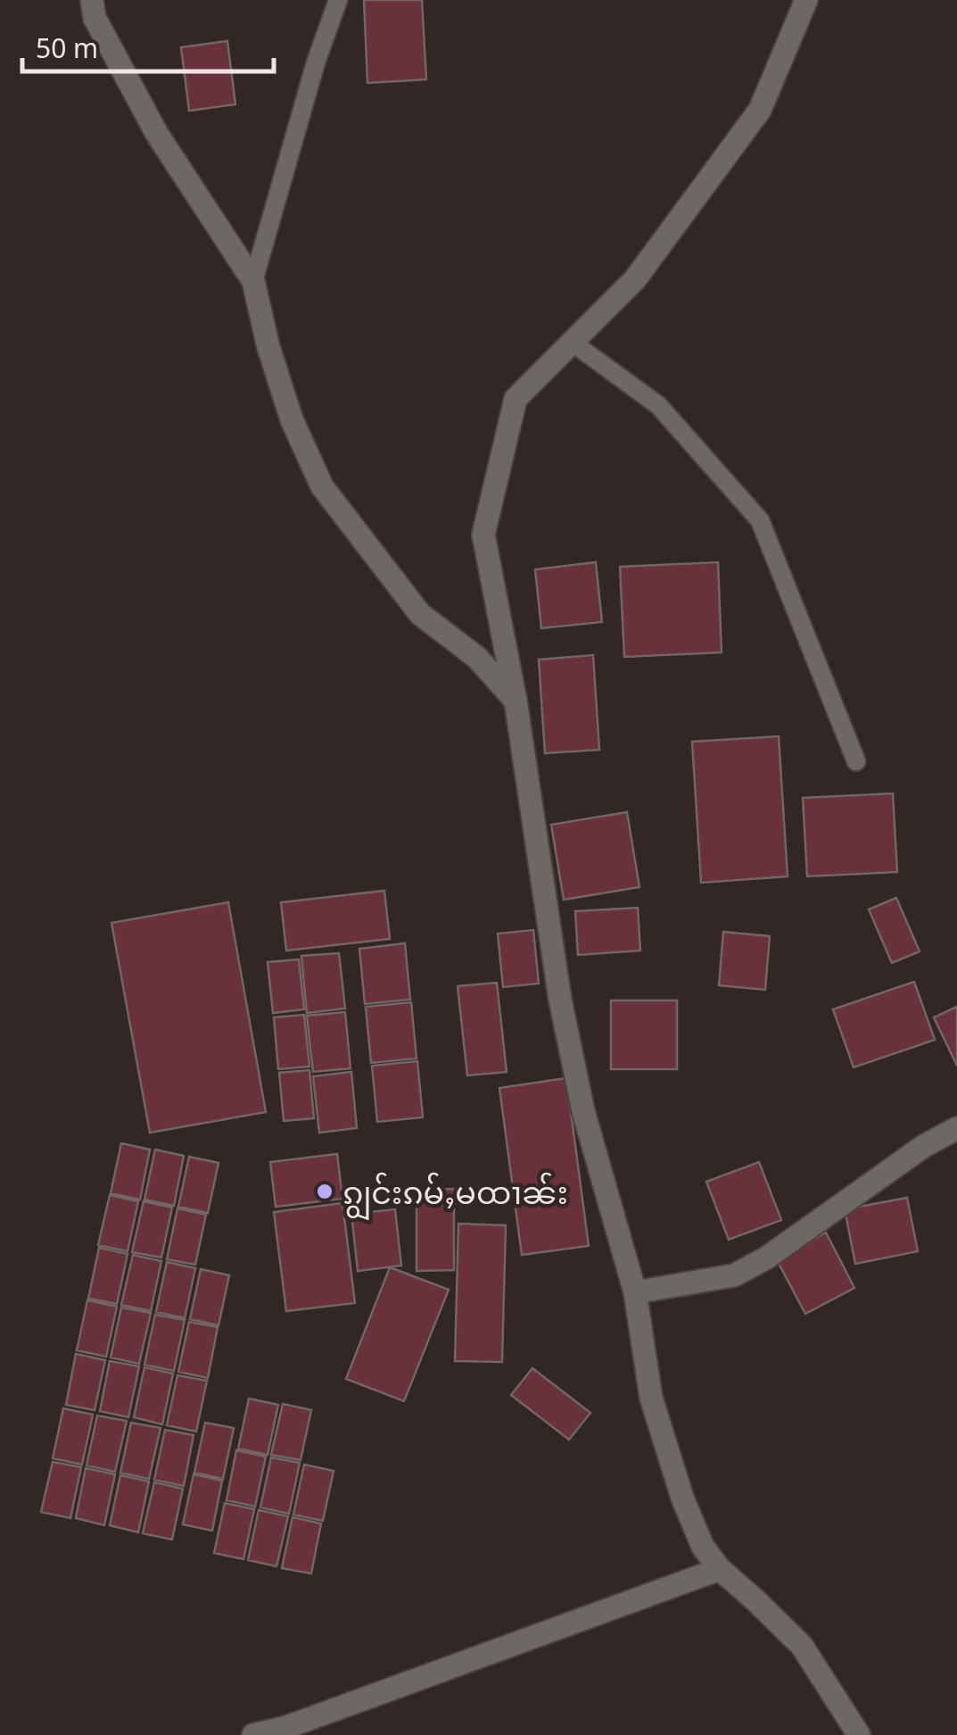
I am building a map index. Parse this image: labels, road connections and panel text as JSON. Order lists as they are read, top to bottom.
{
  "places": ["ၵျွင်းၵမ်ႇမထၢၼ်း"],
  "scale_bar": "50 m"
}
